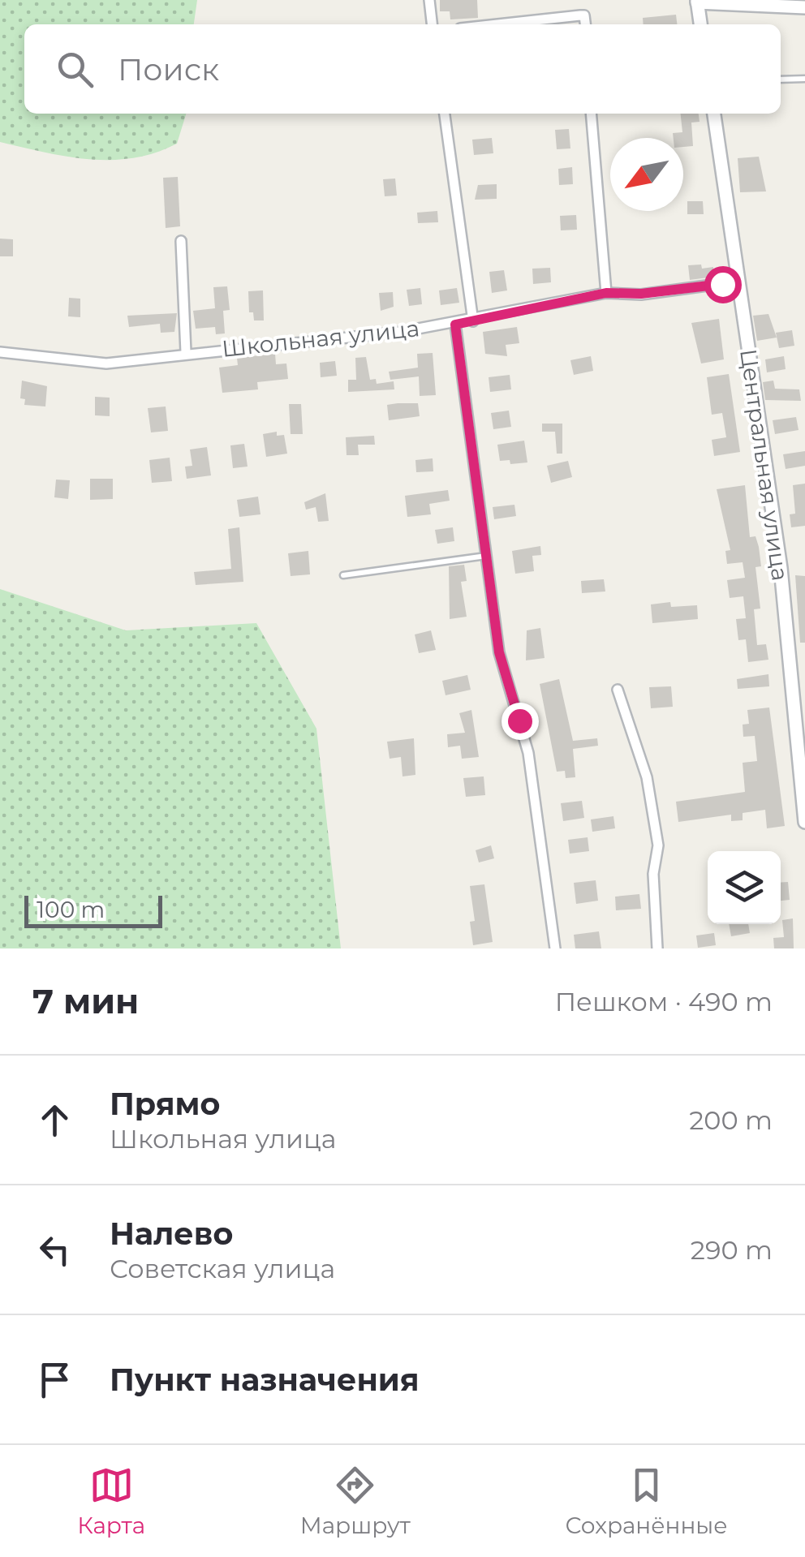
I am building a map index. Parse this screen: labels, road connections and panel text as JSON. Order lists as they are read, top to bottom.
{
  "streets": {
    "street": ["Школьная улица", "Центральная улица"]
  },
  "crossings": [
    ["Школьная улица", "Центральная улица"]
  ],
  "scale_bar": "100 m",
  "north": "bottom left",
  "page": {
    "search": "Поиск",
    "scale": "100 m",
    "heading": ["7 мин", "Пешком · 490 m"],
    "list": [
      ["Прямо", "Школьная улица", "200 m"],
      ["Налево", "Советская улица", "290 m"],
      "Пункт назначения"
    ],
    "nav": ["Карта", "Маршрут", "Сохранённые"]
  }
}
